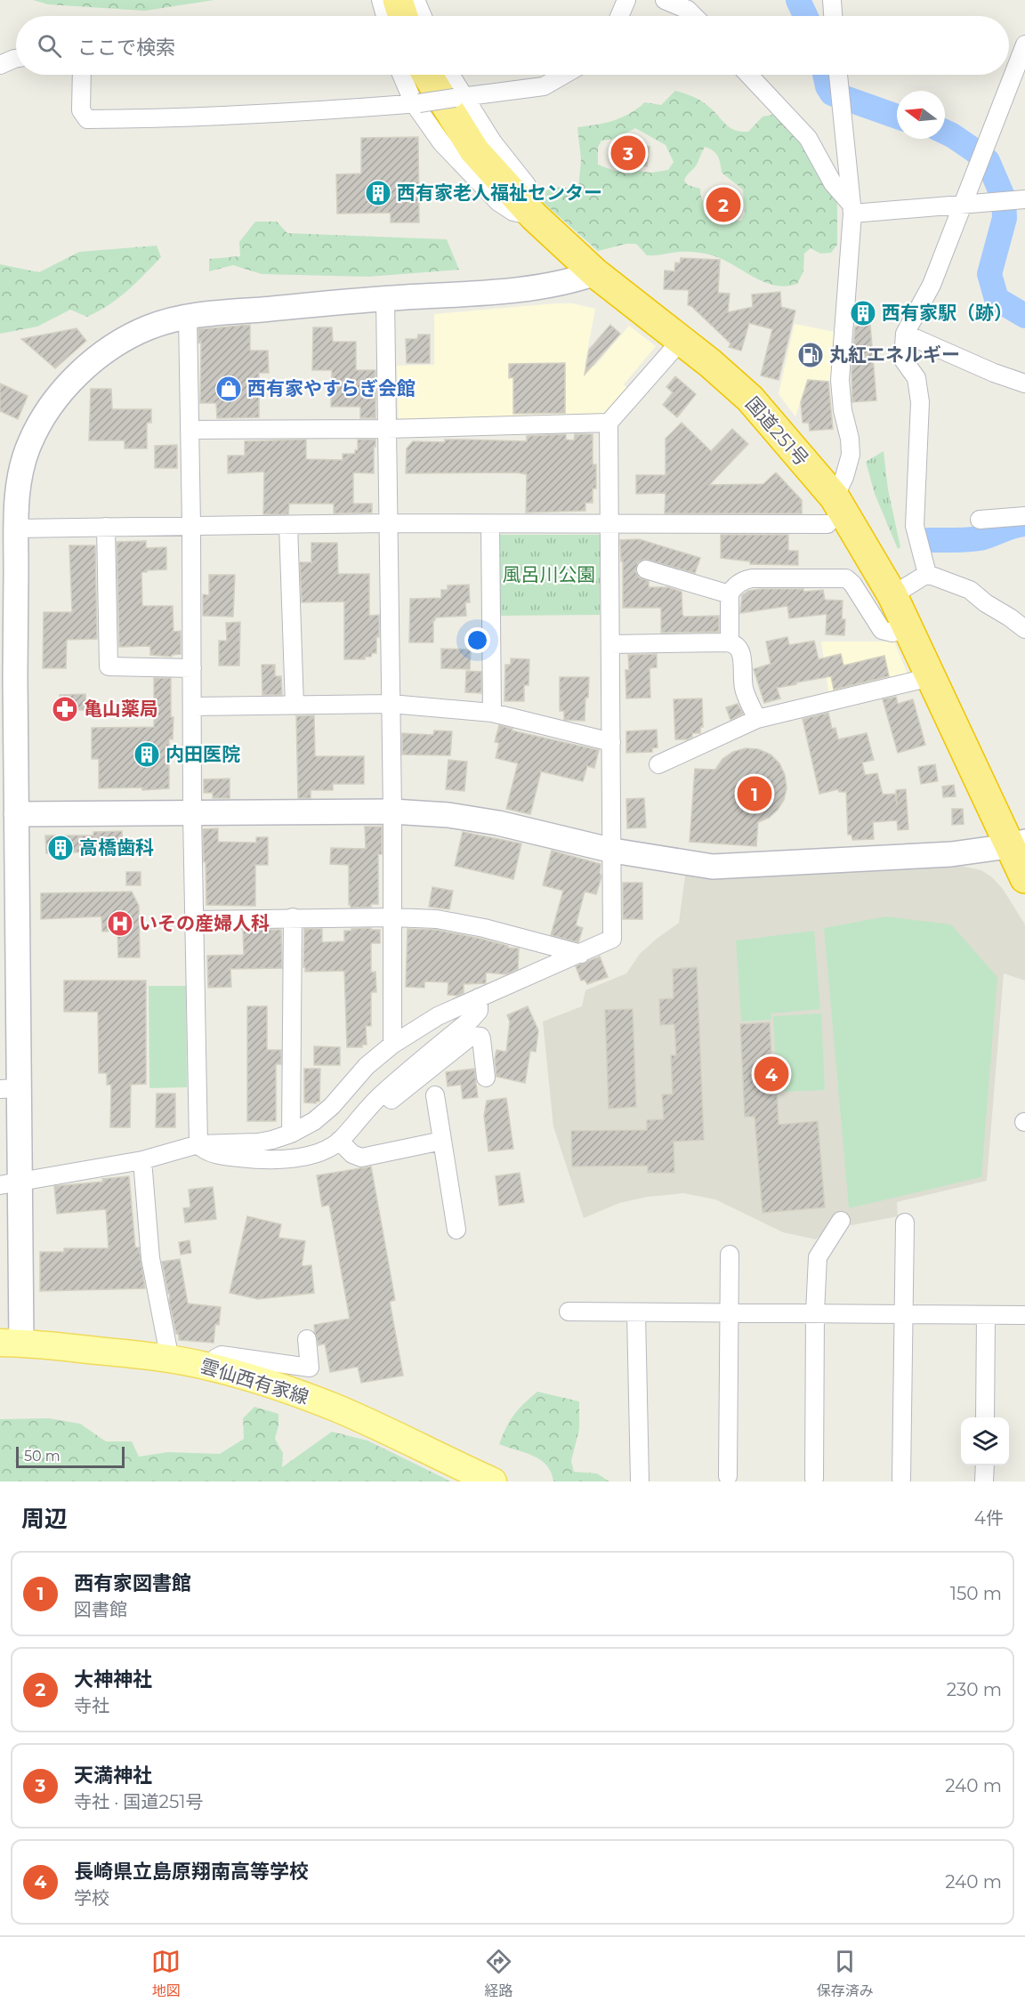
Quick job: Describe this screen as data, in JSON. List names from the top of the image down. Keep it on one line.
{"streets":{"highway":["国道251号"],"main road":["雲仙西有家線"]},"parks":["風呂川公園"],"places":{"building":["西有家老人福祉センター","西有家駅（跡）","内田医院","高橋歯科"],"fuel station":["丸紅エネルギー"],"shop":["西有家やすらぎ会館"],"pharmacy":["亀山薬局"],"hospital":["いその産婦人科"]},"scale_bar":"50 m","north":"left","page":{"search":"ここで検索","pins":["3","2","1","4"],"scale":"50 m","heading":["周辺","4件"],"list":[{"mark":"1","name":"西有家図書館","note":"図書館","value":"150 m"},{"mark":"2","name":"大神神社","note":"寺社","value":"230 m"},{"mark":"3","name":"天満神社","note":"寺社 · 国道251号","value":"240 m"},{"mark":"4","name":"長崎県立島原翔南高等学校","note":"学校","value":"240 m"}],"nav":["地図","経路","保存済み"]}}
